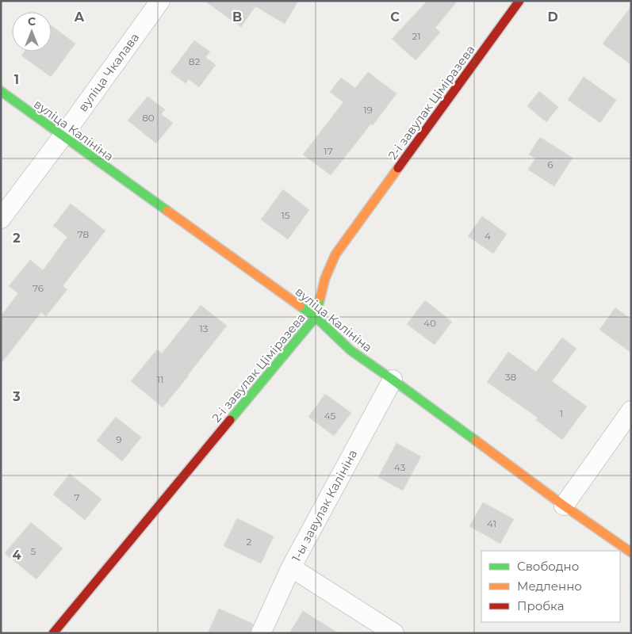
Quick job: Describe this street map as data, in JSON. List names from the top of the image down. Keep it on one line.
{"streets":{"street":["вуліца Чкалава","2-і завулак Ціміразева","вуліца Калініна","1-ы завулак Калініна"]},"crossings":[["вуліца Чкалава","вуліца Калініна"],["2-і завулак Ціміразева","вуліца Калініна"],["вуліца Калініна","1-ы завулак Калініна"]],"house_numbers":["21","82","19","80","17","6","15","78","4","76","40","13","38","11","1","45","9","43","7","41","2","5"],"legend":["Свободно","Медленно","Пробка"],"north":"top","grid":{"columns":["A","B","C","D"],"rows":["1","2","3","4"]}}
